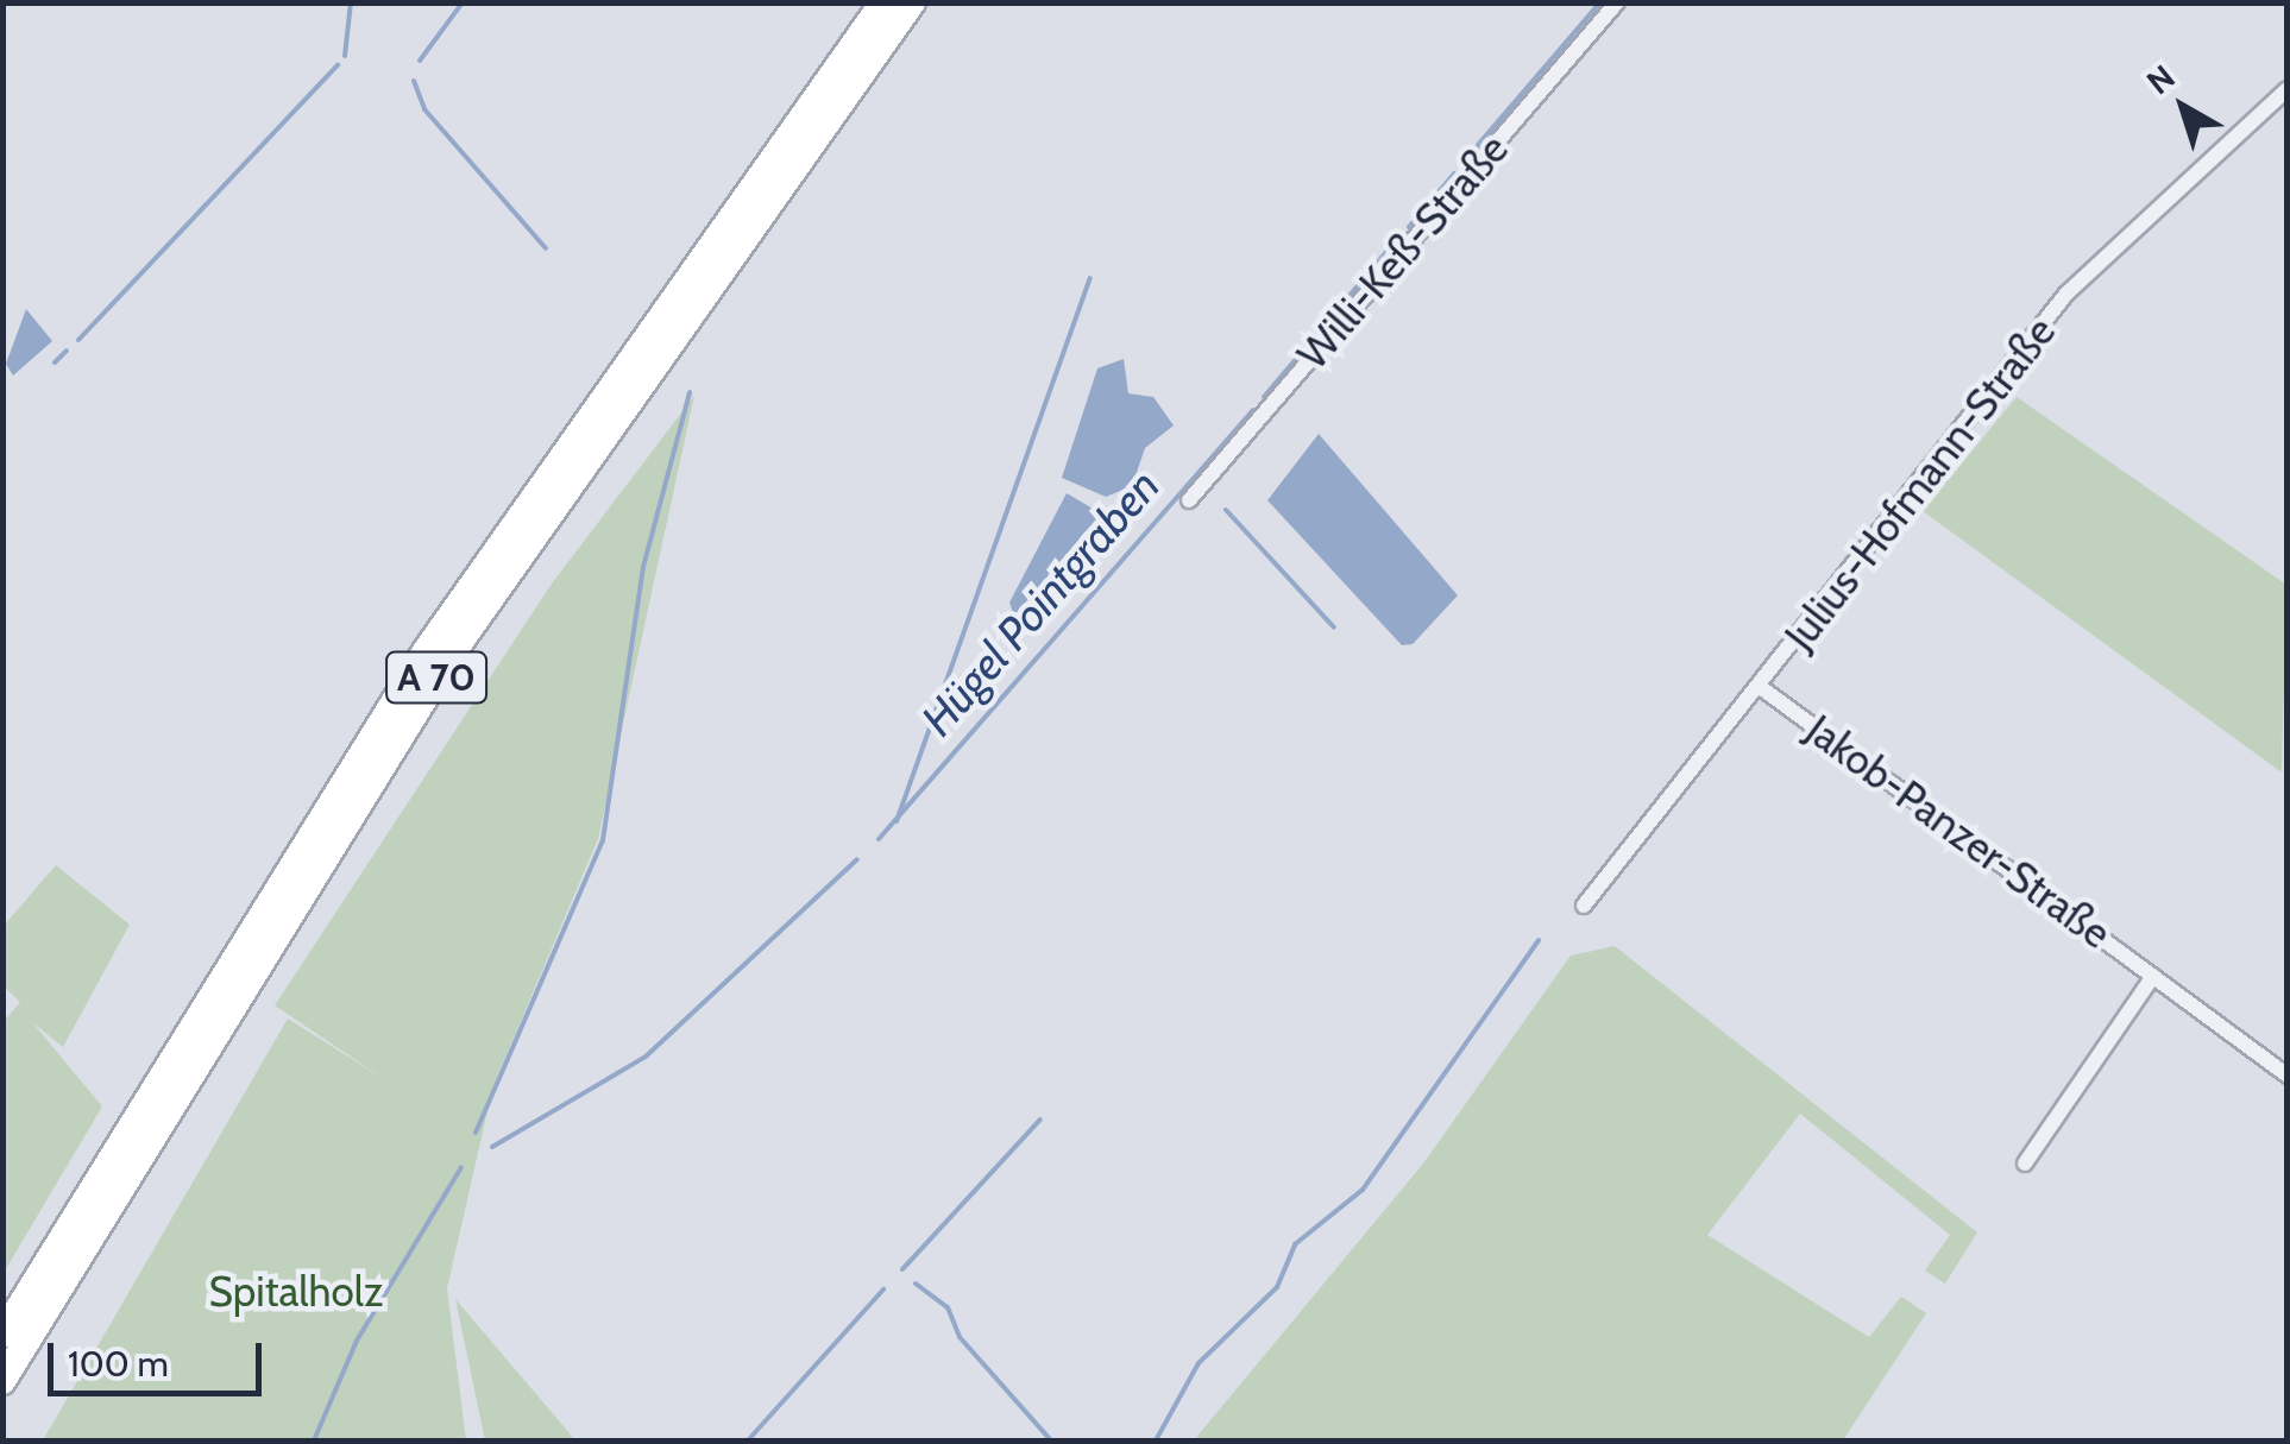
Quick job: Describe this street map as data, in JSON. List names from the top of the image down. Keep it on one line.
{"streets":{"highway":["A 70"],"street":["Willi-Keß-Straße","Julius-Hofmann-Straße","Jakob-Panzer-Straße"]},"crossings":[["Julius-Hofmann-Straße","Jakob-Panzer-Straße"]],"water":["Hügel Pointgraben"],"parks":["Spitalholz"],"scale_bar":"100 m","north":"top left"}
